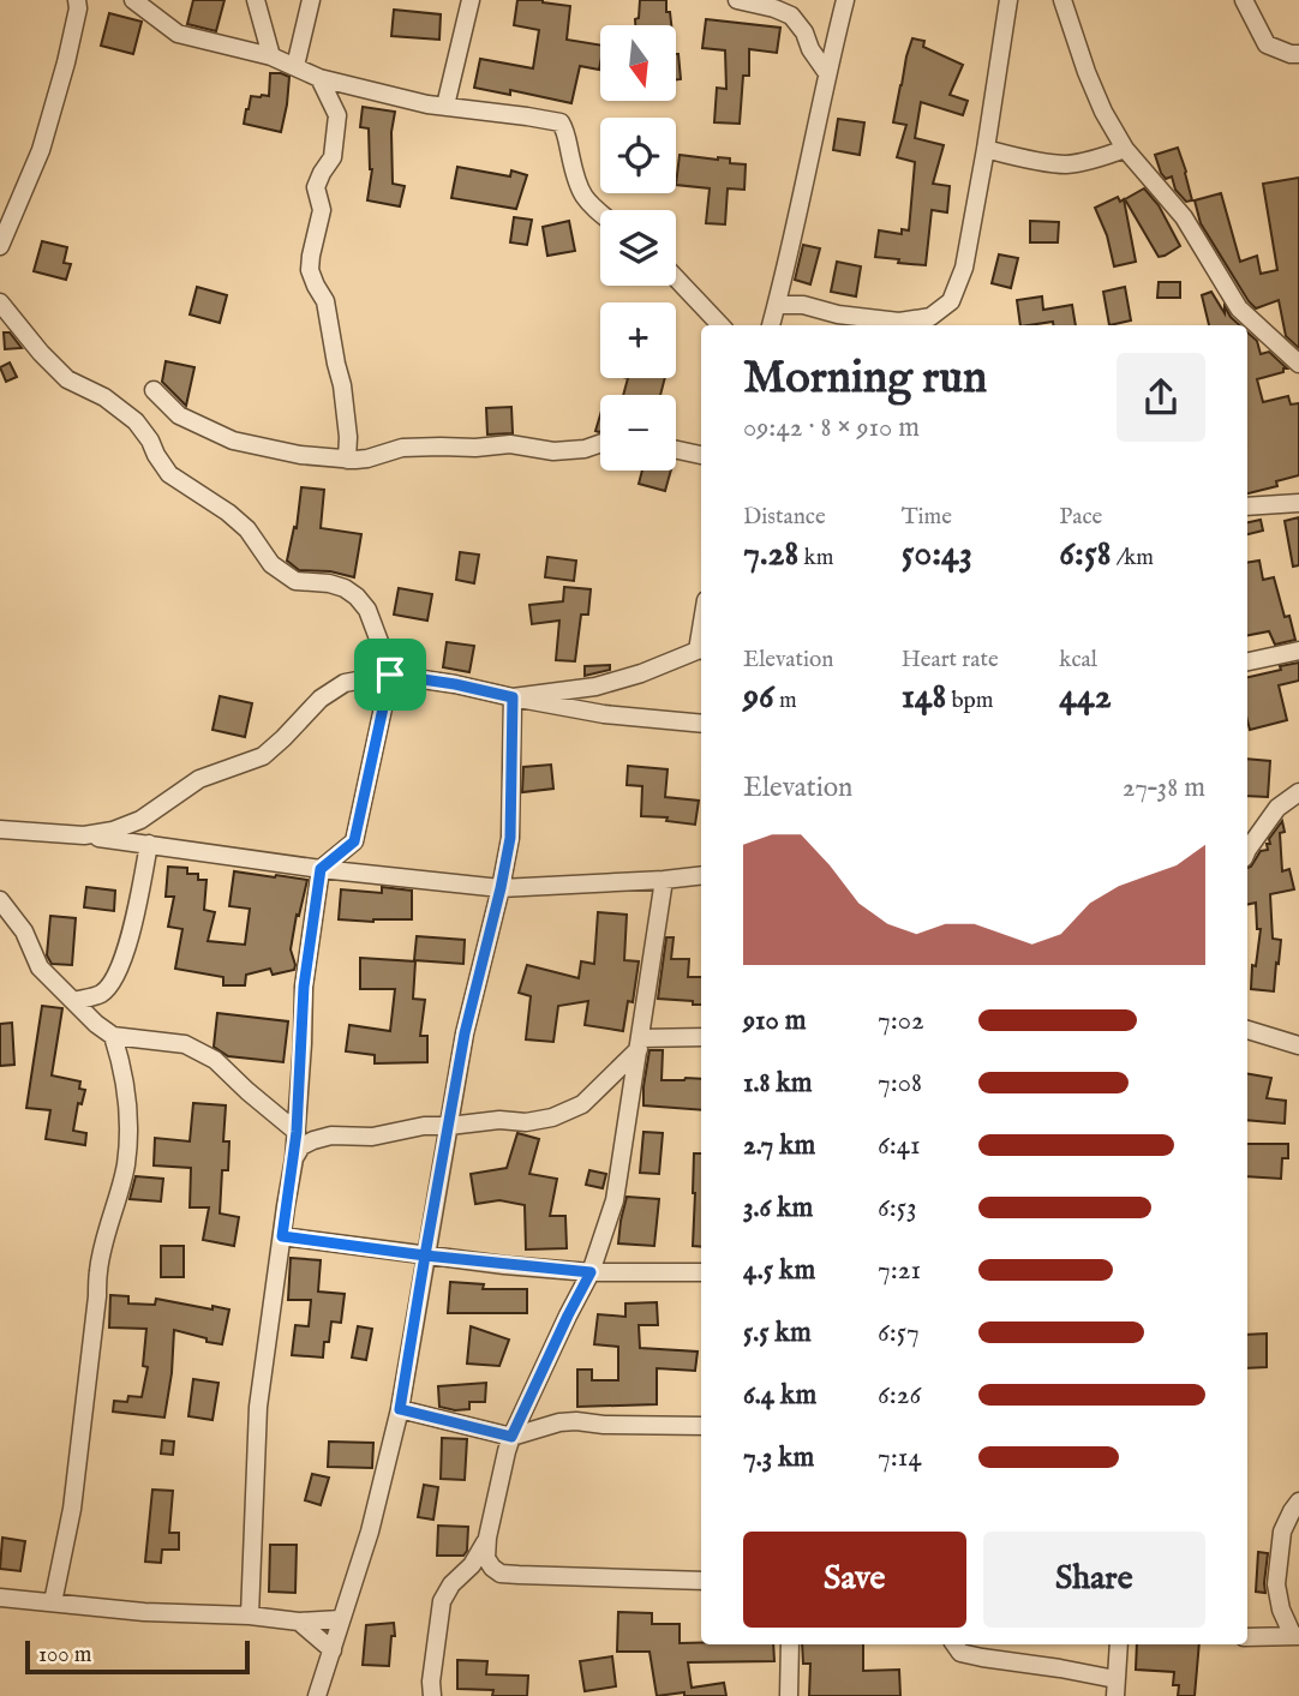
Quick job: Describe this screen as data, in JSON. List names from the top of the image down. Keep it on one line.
{"scale_bar":"100 m","north":"bottom","page":{"map_buttons":["+","−"],"heading":["Morning run","09:42 · 8 × 910 m"],"stats":[["Distance","7.28 km"],["Time","50:43"],["Pace","6:58 /km"],["Elevation","96 m"],["Heart rate","148 bpm"],["kcal","442"]],"chart":["Elevation","27–38 m"],"list":[{"name":"910 m","note":"7:02"},{"name":"1.8 km","note":"7:08"},{"name":"2.7 km","note":"6:41"},{"name":"3.6 km","note":"6:53"},{"name":"4.5 km","note":"7:21"},{"name":"5.5 km","note":"6:57"},{"name":"6.4 km","note":"6:26"},{"name":"7.3 km","note":"7:14"}],"buttons":["Save","Share"],"scale":"100 m"}}
